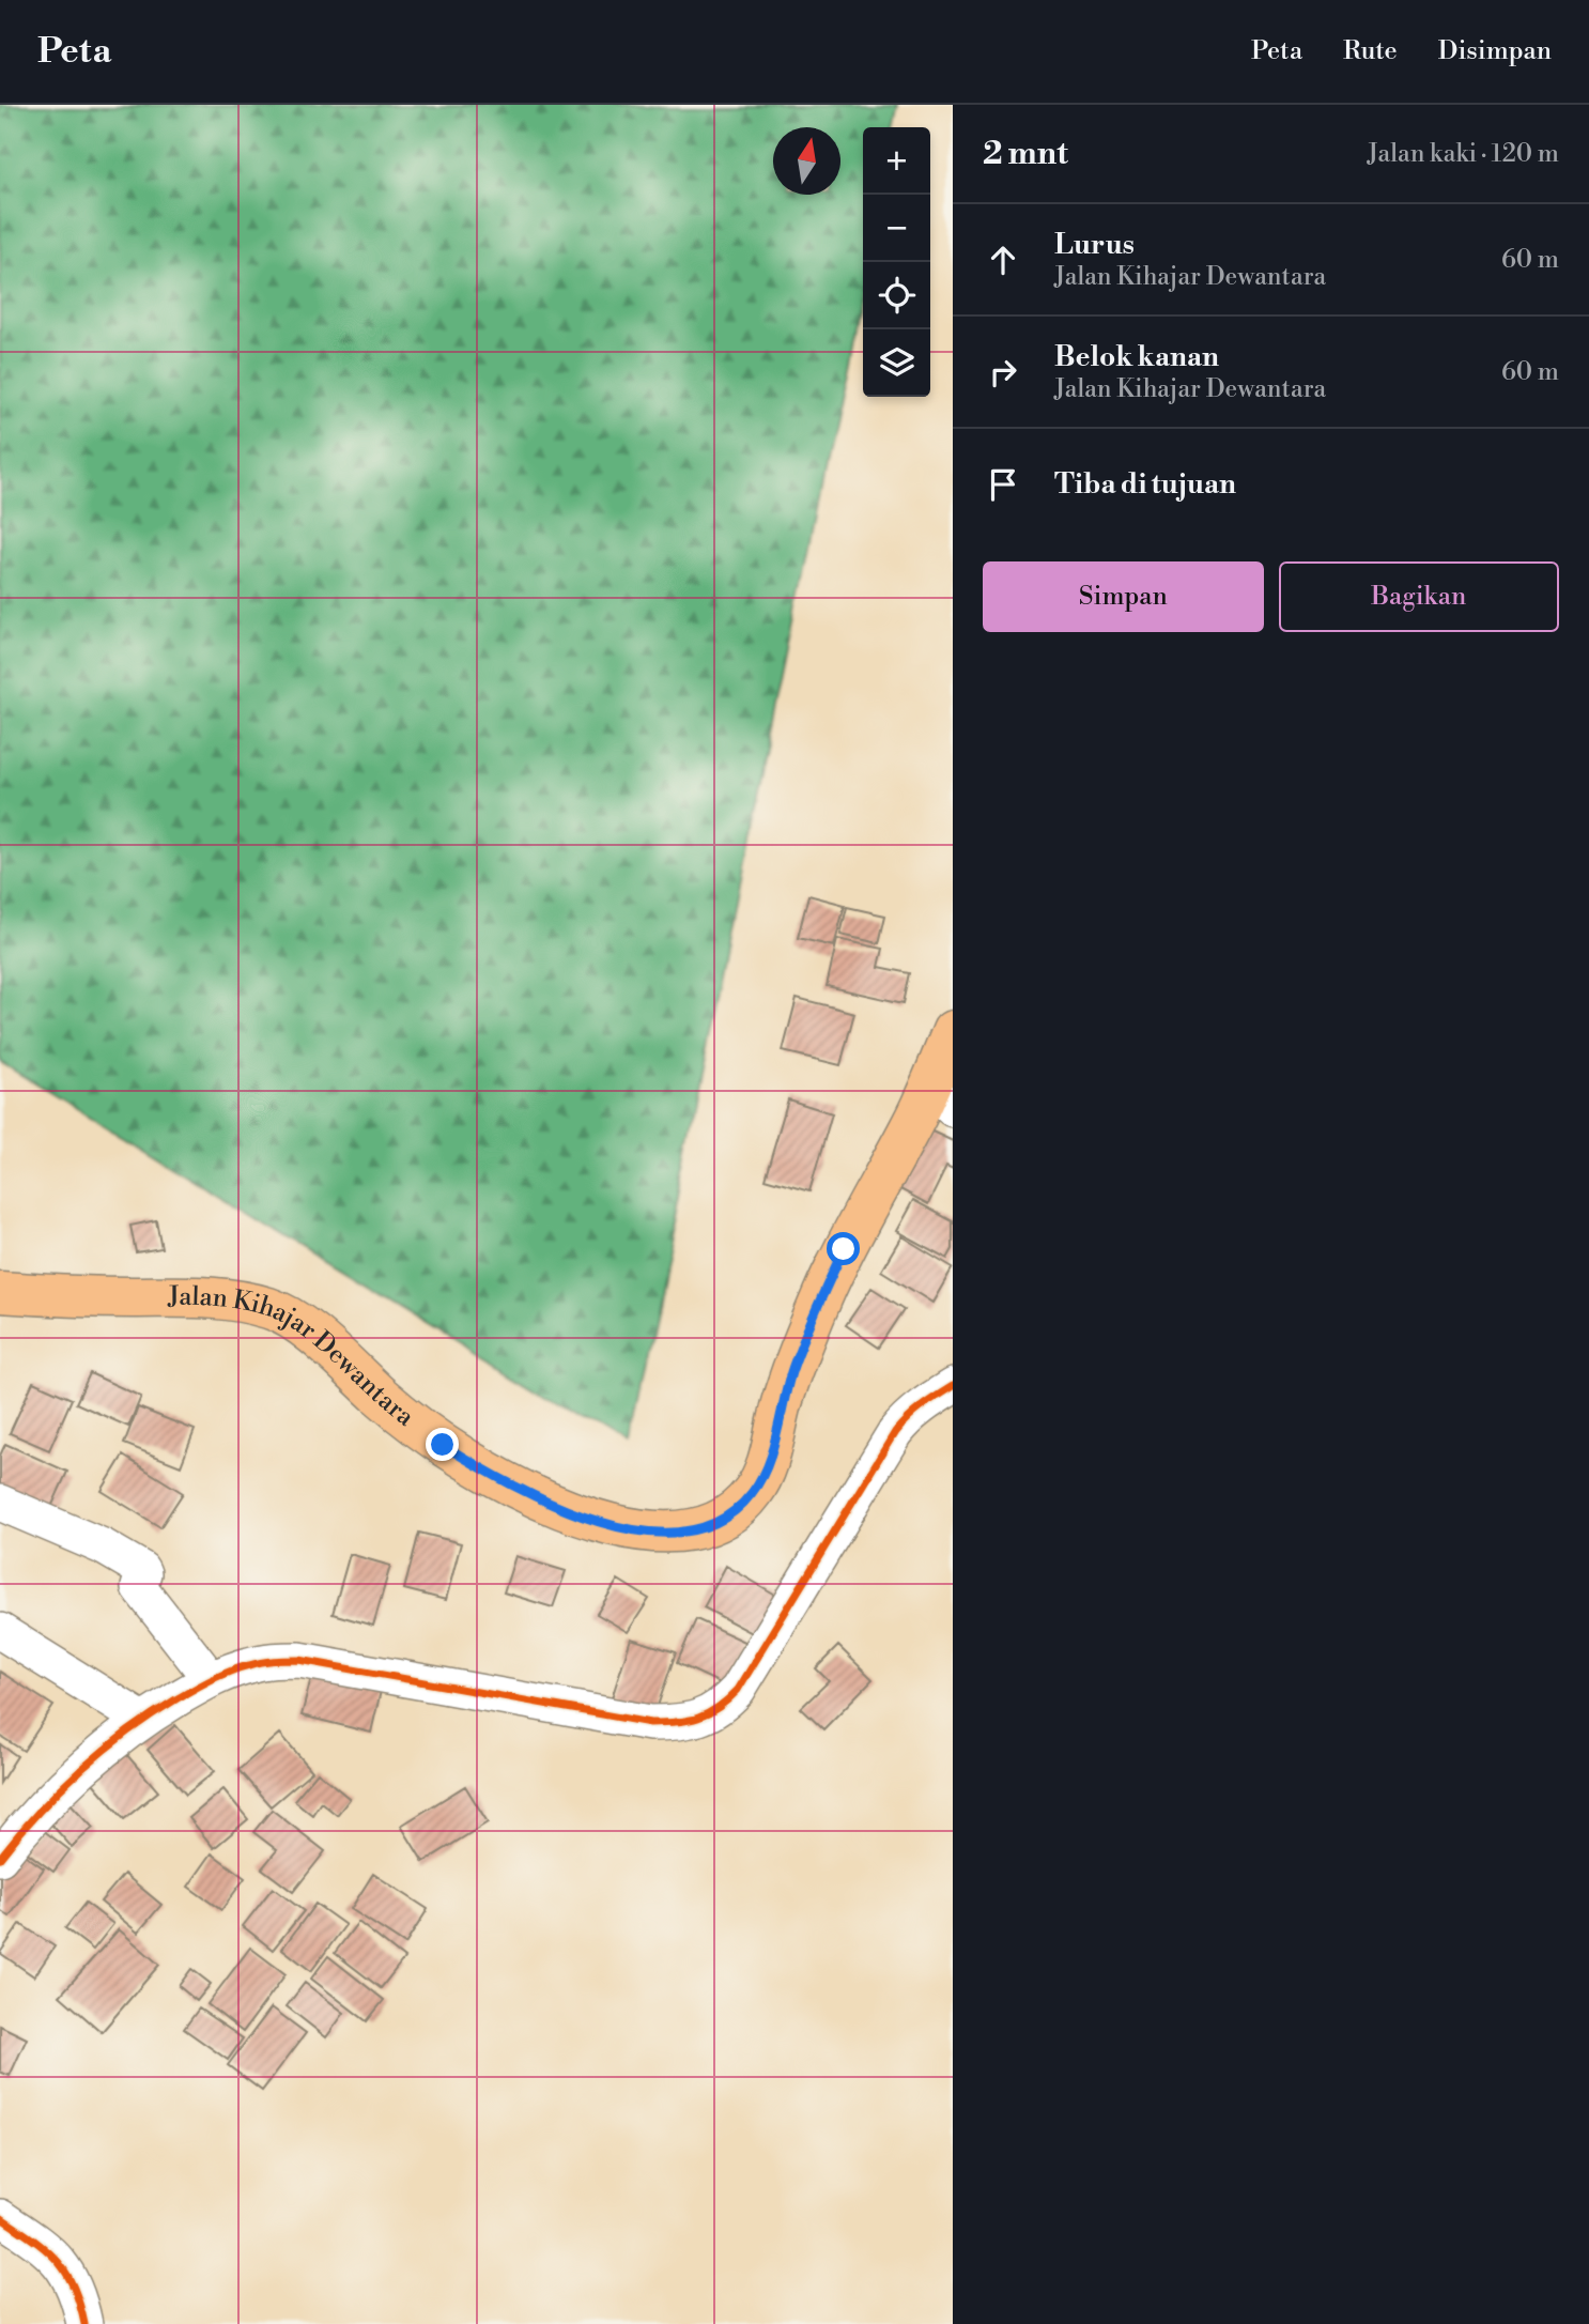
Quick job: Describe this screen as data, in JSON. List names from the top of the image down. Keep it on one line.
{"streets":{"main road":["Jalan Kihajar Dewantara"]},"north":"top","page":{"header":"Peta","nav":["Peta","Rute","Disimpan"],"heading":["2 mnt","Jalan kaki · 120 m"],"map_buttons":["+","−"],"list":[["Lurus","Jalan Kihajar Dewantara","60 m"],["Belok kanan","Jalan Kihajar Dewantara","60 m"],"Tiba di tujuan"],"buttons":["Simpan","Bagikan"]}}
